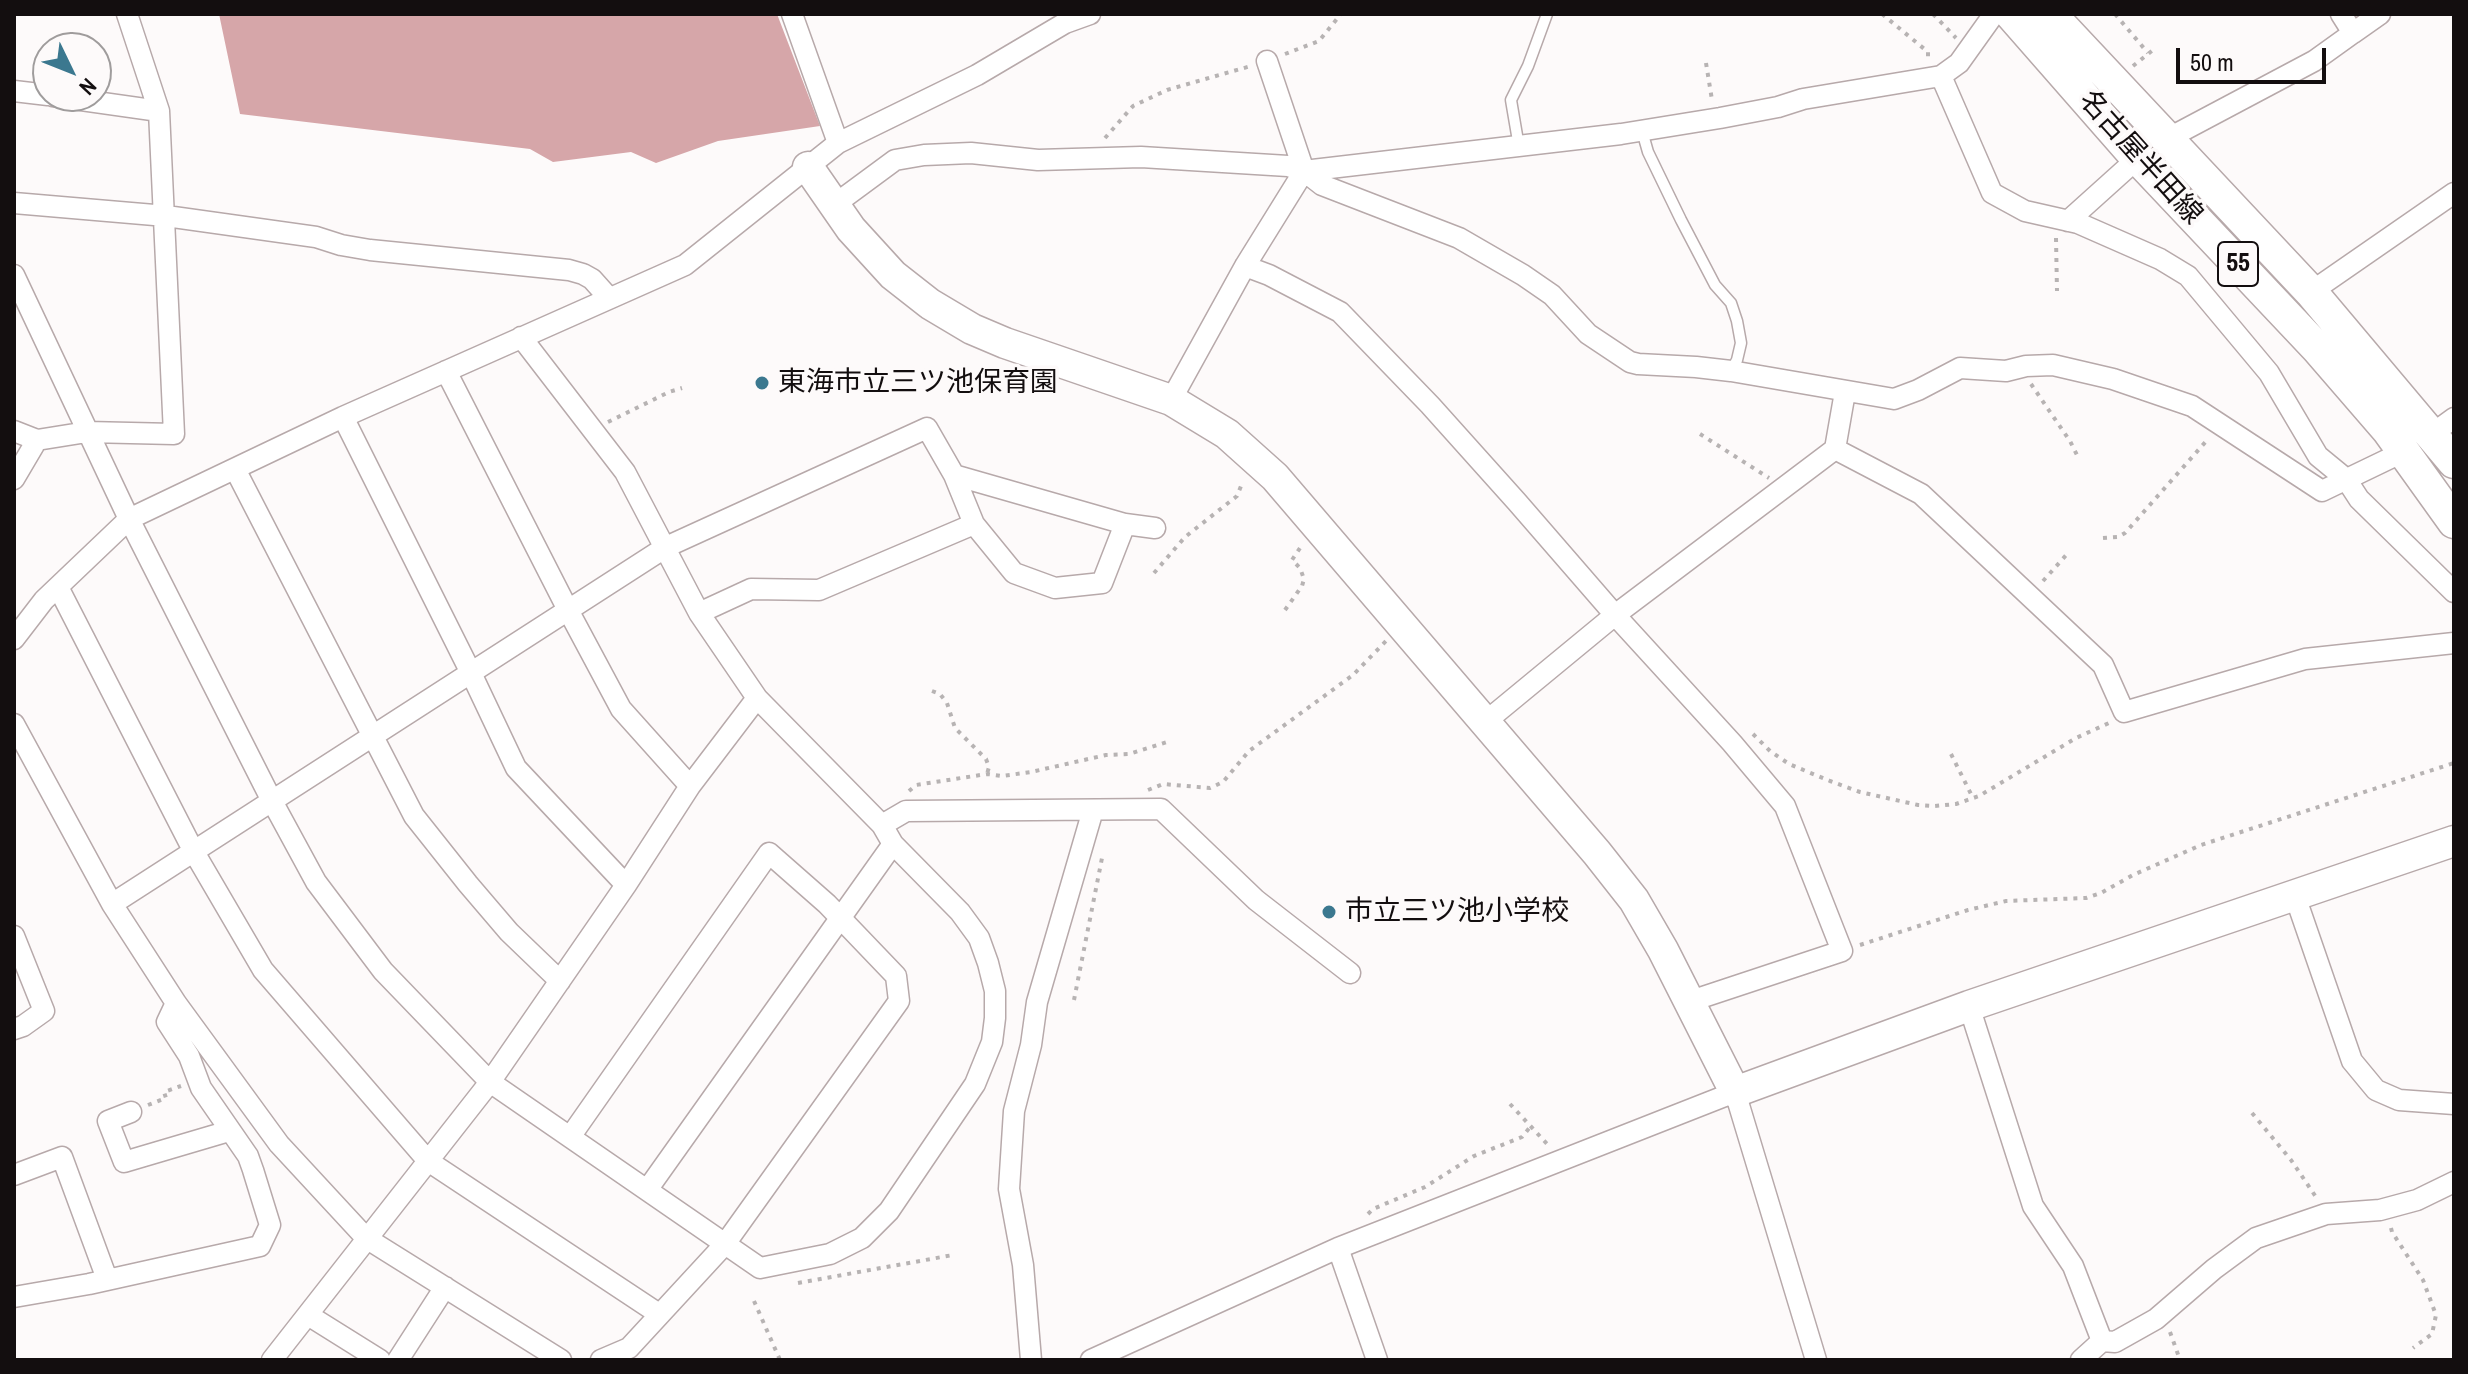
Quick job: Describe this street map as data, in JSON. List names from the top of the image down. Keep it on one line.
{"streets":{"main road":["名古屋半田線","55"]},"places":["東海市立三ツ池保育園","市立三ツ池小学校"],"scale_bar":"50 m","north":"bottom right"}
